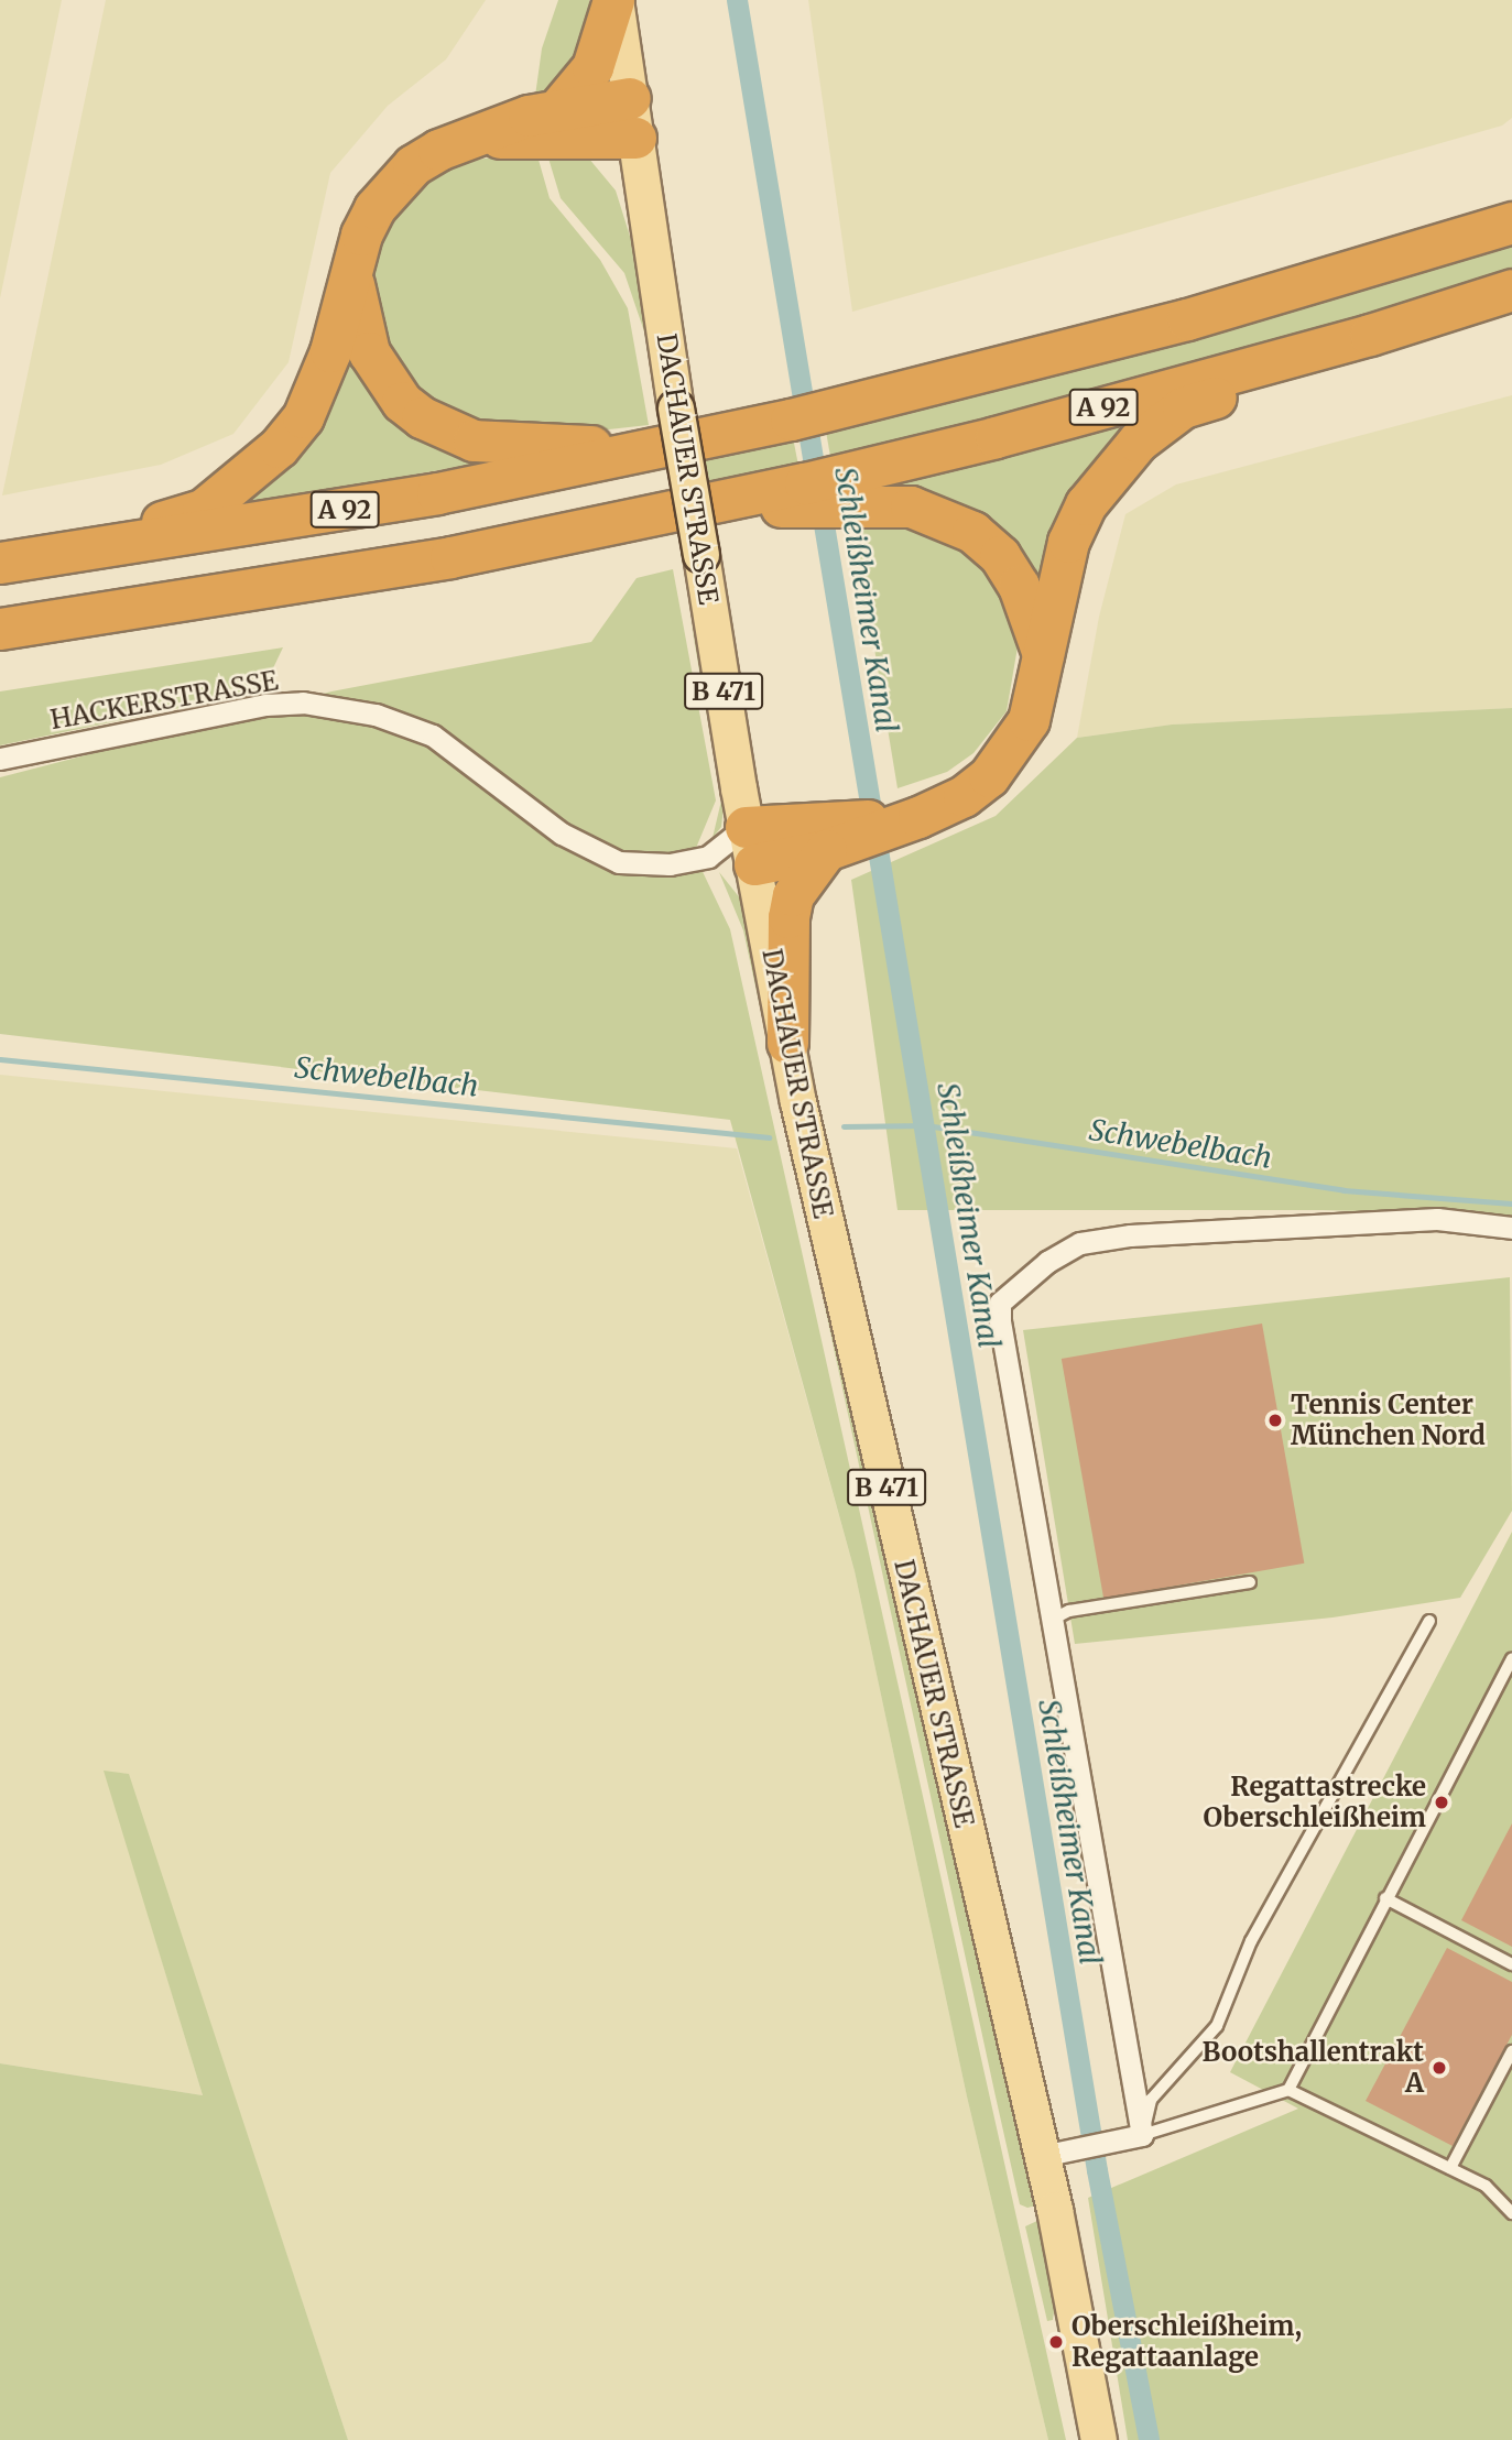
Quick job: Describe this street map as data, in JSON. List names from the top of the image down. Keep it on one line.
{"streets":{"highway":["A 92"],"main road":["DACHAUER STRASSE","B 471"],"street":["HACKERSTRASSE"]},"crossings":[["A 92","DACHAUER STRASSE"],["DACHAUER STRASSE","HACKERSTRASSE"]],"water":["Schleißheimer Kanal","Schwebelbach"],"places":["Tennis Center München Nord","Regattastrecke Oberschleißheim","Bootshallentrakt A","Oberschleißheim, Regattaanlage"]}
